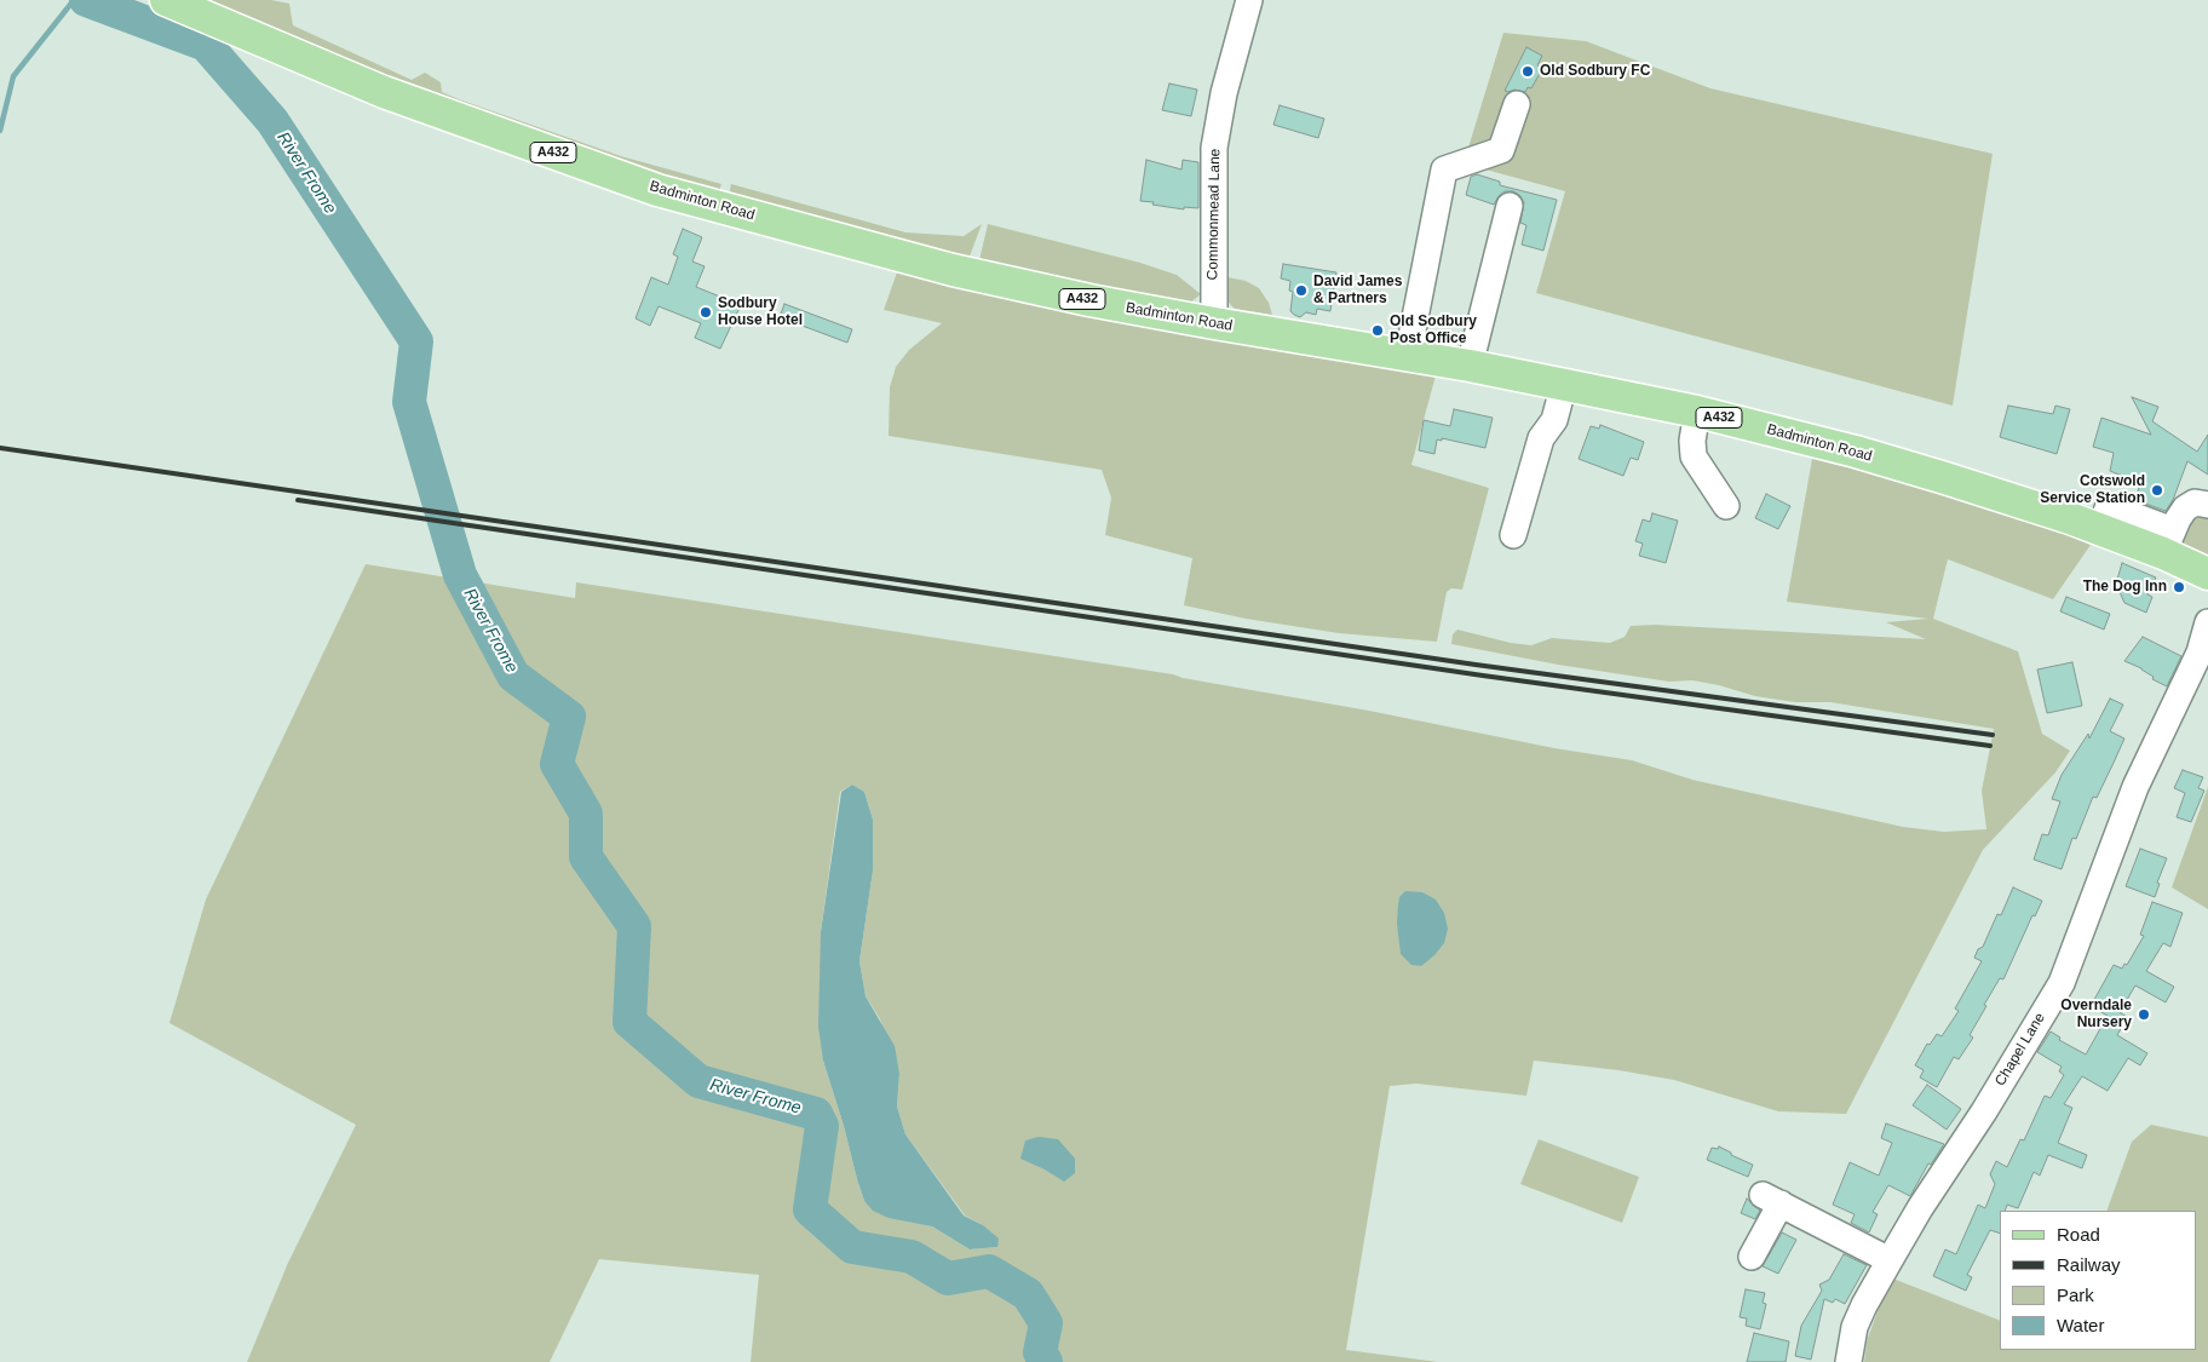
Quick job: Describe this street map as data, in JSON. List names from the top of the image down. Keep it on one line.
{"streets":{"main road":["A432","Badminton Road"],"street":["Commonmead Lane","Chapel Lane"]},"crossings":[["Badminton Road","Commonmead Lane"]],"water":["River Frome"],"places":["Old Sodbury FC","David James & Partners","Sodbury House Hotel","Old Sodbury Post Office","Cotswold Service Station","The Dog Inn","Overndale Nursery"],"legend":["Road","Railway","Park","Water"]}
